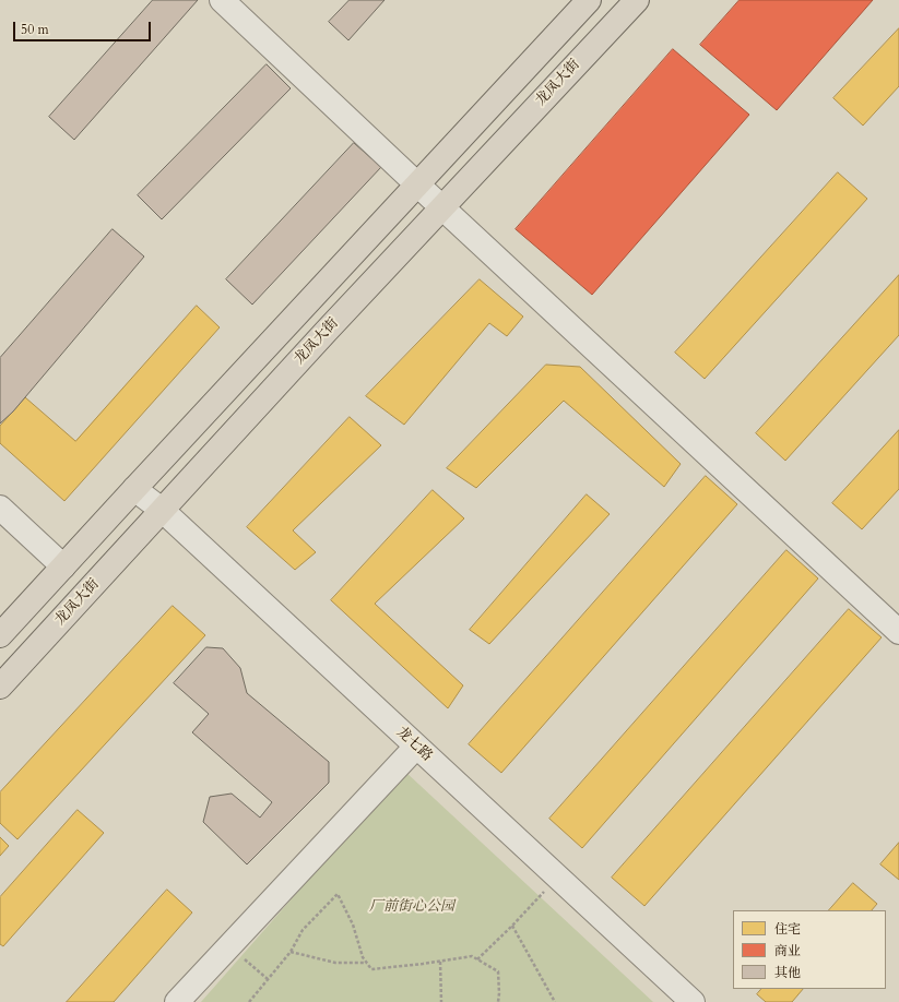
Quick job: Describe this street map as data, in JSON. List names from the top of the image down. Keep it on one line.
{"streets":{"main road":["龙凤大街"],"street":["龙七路"]},"crossings":[["龙凤大街","龙七路"]],"parks":["厂前街心公园"],"legend":["住宅","商业","其他"],"scale_bar":"50 m"}
